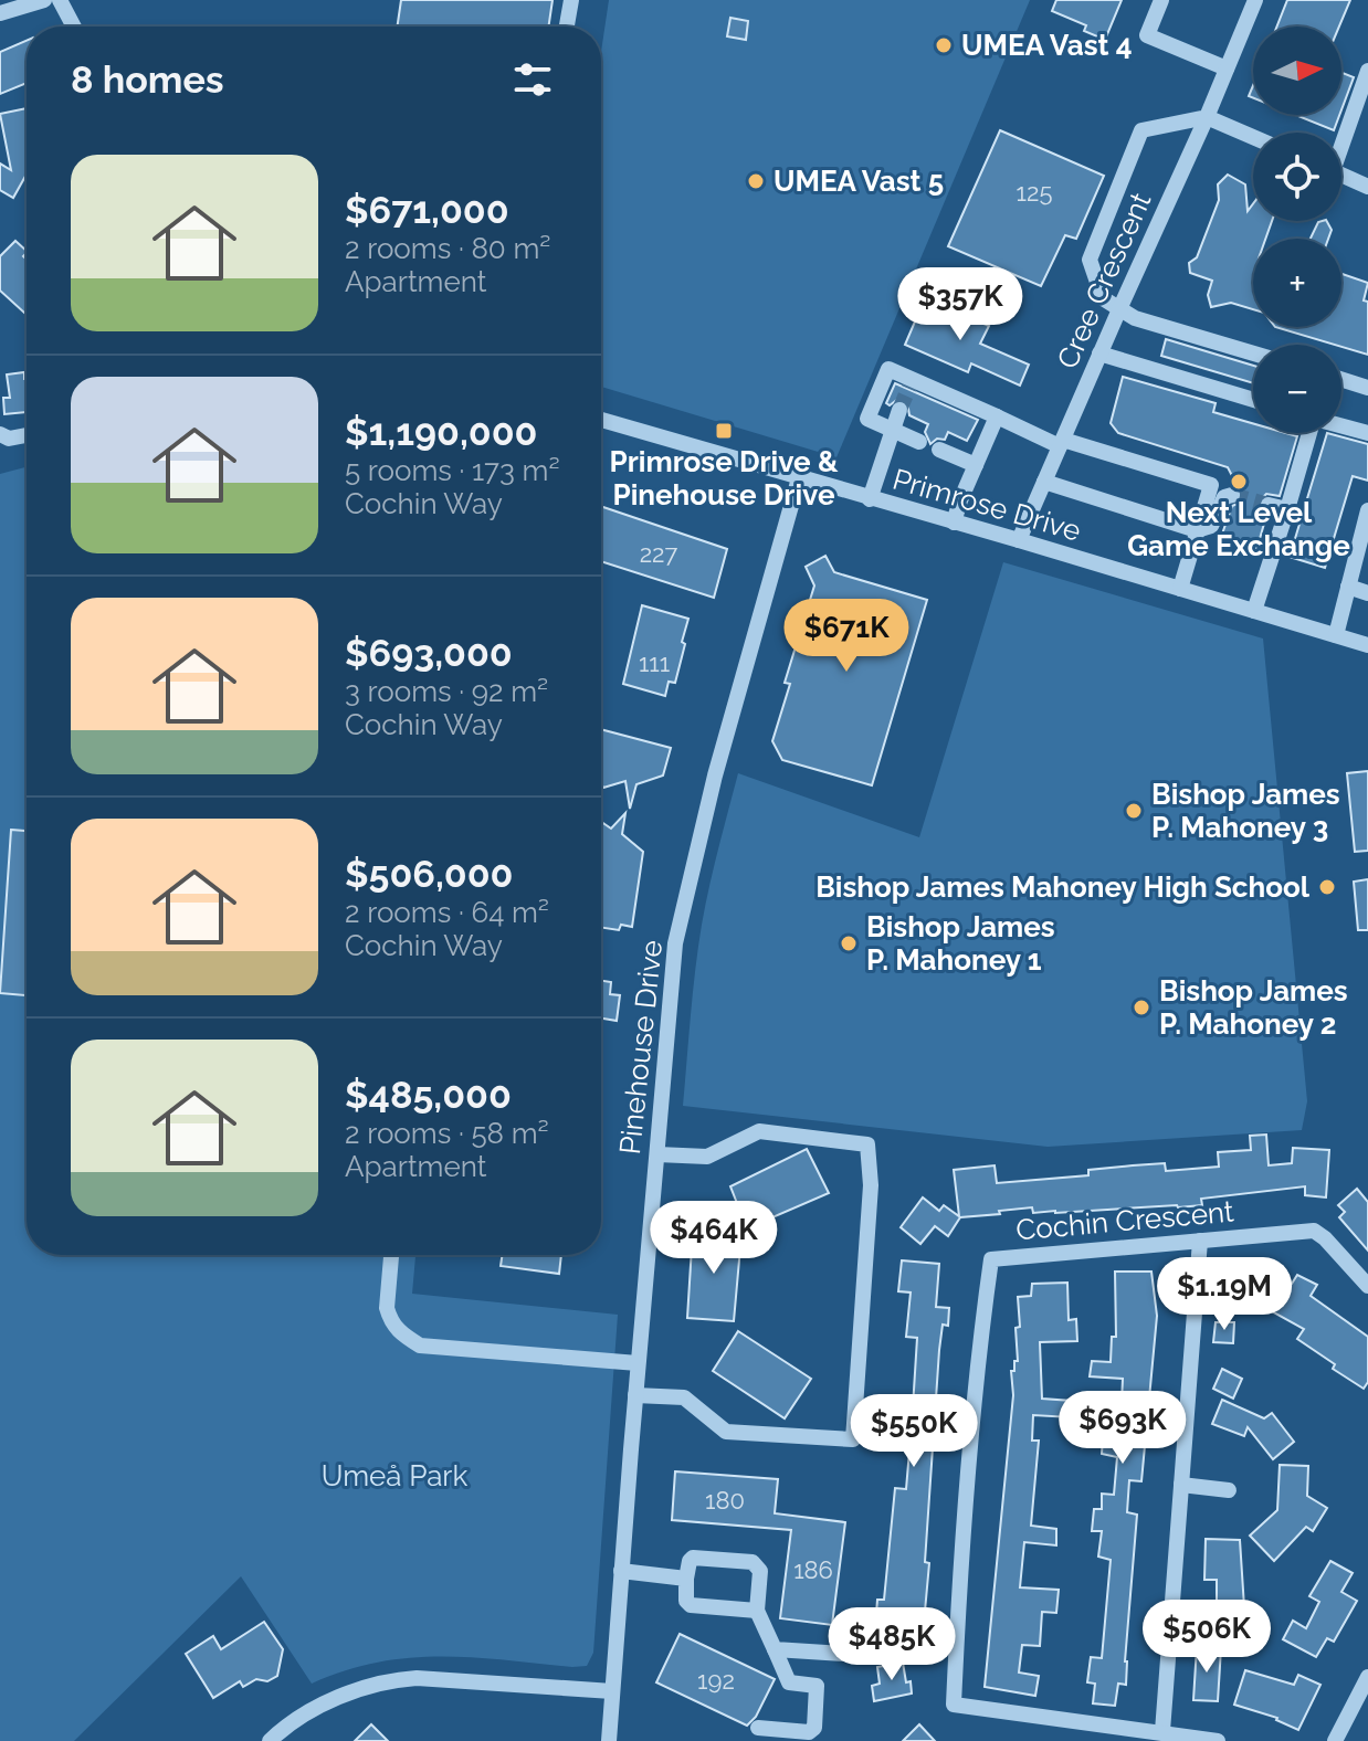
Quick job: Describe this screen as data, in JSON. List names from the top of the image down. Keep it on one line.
{"streets":{"street":["Cree Crescent","Primrose Drive","Pinehouse Drive","Cochin Crescent"]},"crossings":[["Cree Crescent","Primrose Drive"],["Primrose Drive","Pinehouse Drive"]],"parks":["Umeå Park"],"places":{"other":["UMEA Vast 4","UMEA Vast 5","Next Level Game Exchange","Bishop James P. Mahoney 3","Bishop James Mahoney High School","Bishop James P. Mahoney 1","Bishop James P. Mahoney 2"],"transit":["Primrose Drive & Pinehouse Drive"]},"house_numbers":["125","227","111","180","186","192"],"north":"right","page":{"map_buttons":["+","−"],"heading":"8 homes","list":[{"name":"$671,000","note":"2 rooms · 80 m² · Apartment"},{"name":"$1,190,000","note":"5 rooms · 173 m² · Cochin Way"},{"name":"$693,000","note":"3 rooms · 92 m² · Cochin Way"},{"name":"$506,000","note":"2 rooms · 64 m² · Cochin Way"},{"name":"$485,000","note":"2 rooms · 58 m² · Apartment"}],"price":["$357K","$671K","$464K","$1.19M","$693K","$550K","$506K","$485K"]}}
